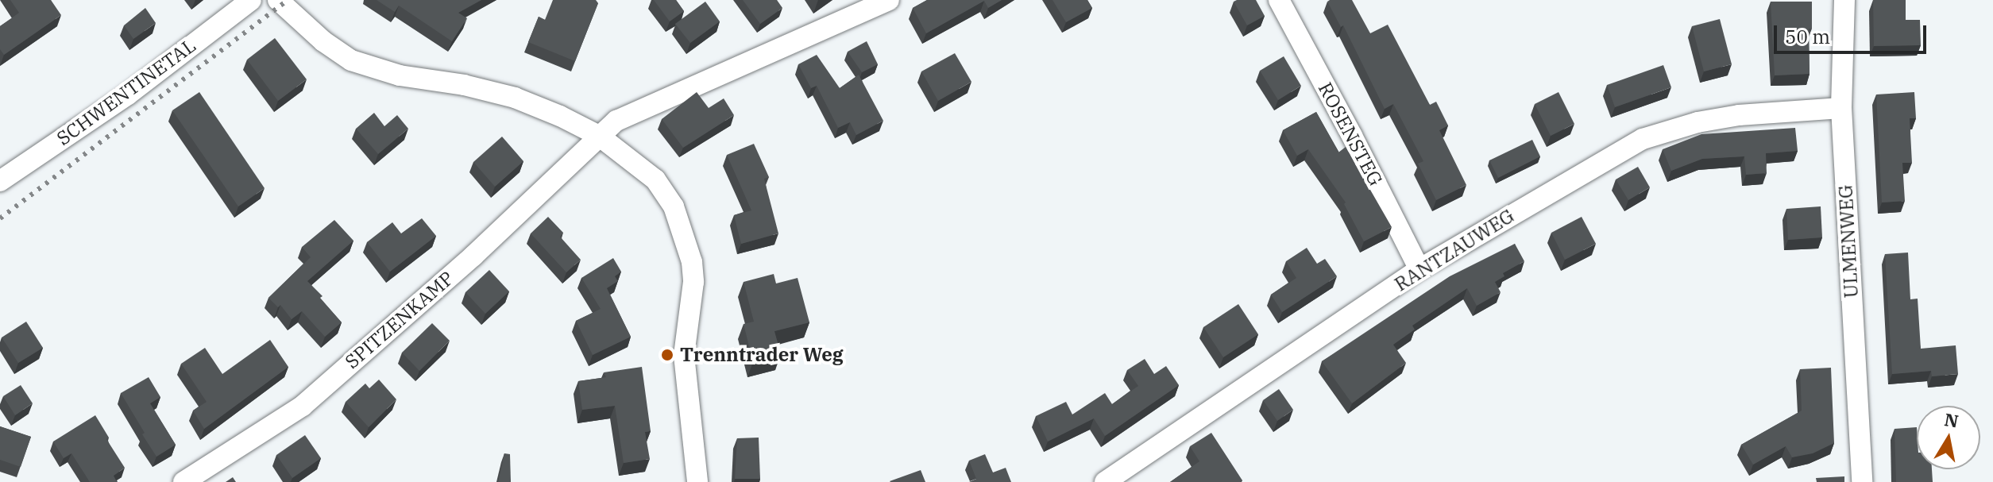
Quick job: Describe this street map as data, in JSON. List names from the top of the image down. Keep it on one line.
{"streets":{"street":["SCHWENTINETAL","ROSENSTEG","ULMENWEG","RANTZAUWEG","SPITZENKAMP"]},"crossings":[["ROSENSTEG","RANTZAUWEG"],["ULMENWEG","RANTZAUWEG"]],"places":["Trenntrader Weg"],"scale_bar":"50 m","north":"top"}
